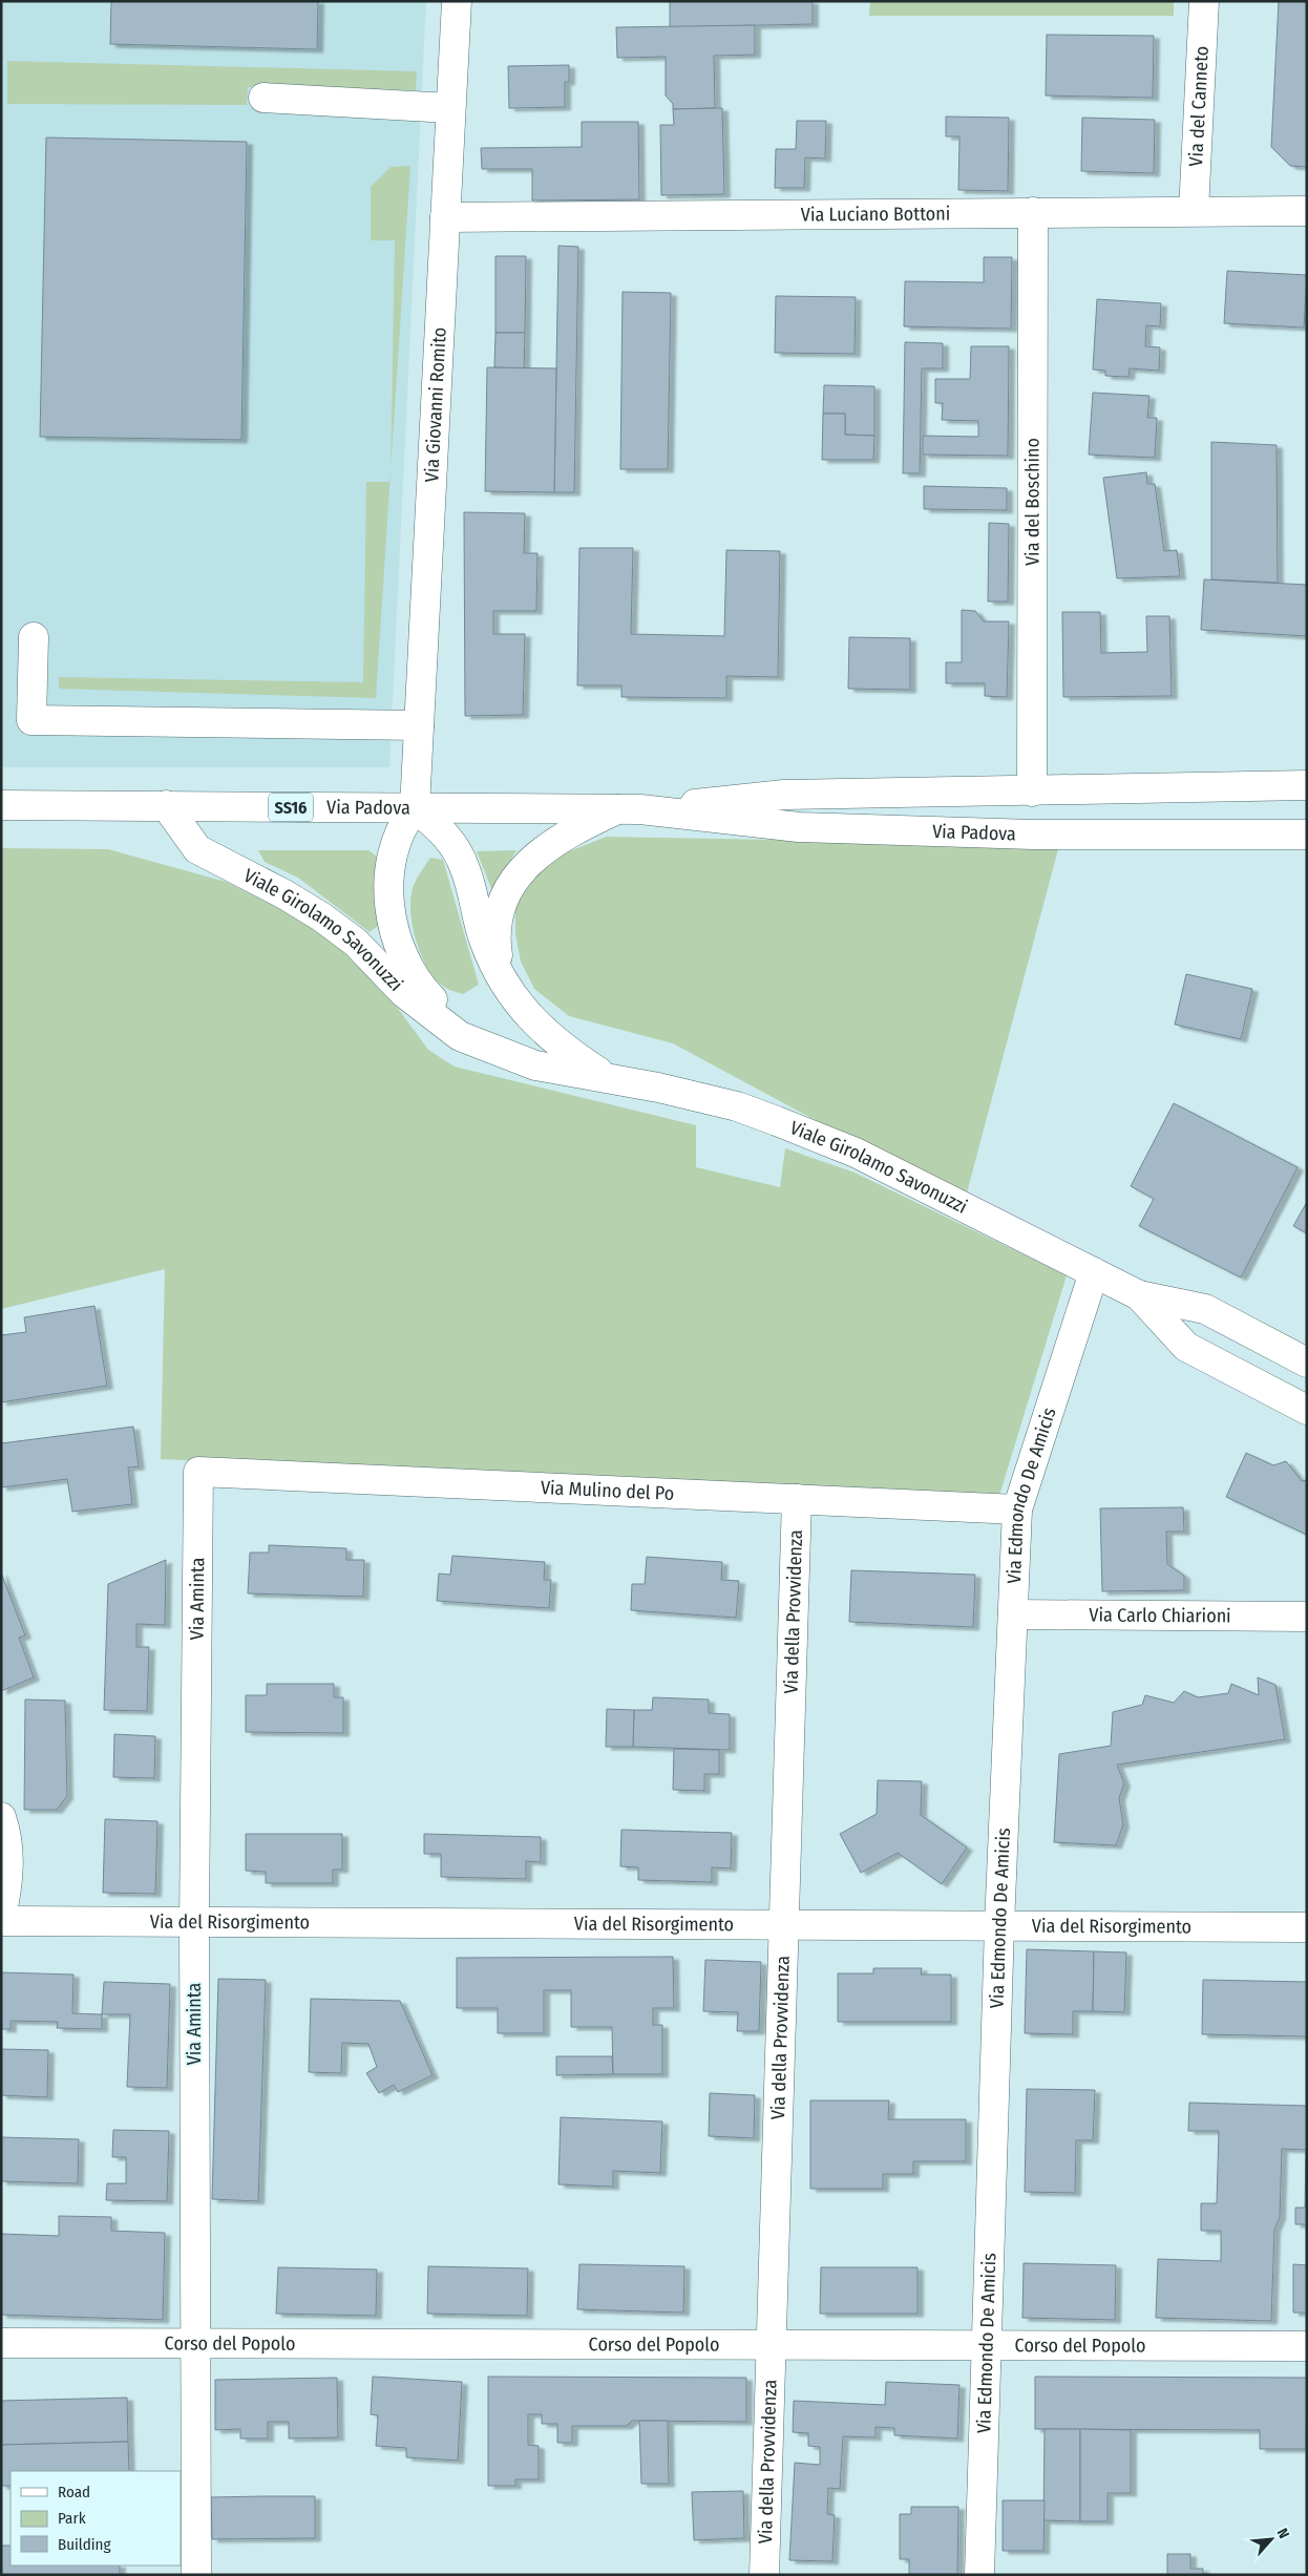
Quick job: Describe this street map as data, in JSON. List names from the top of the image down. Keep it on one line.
{"streets":{"street":["Via del Canneto","Via Luciano Bottoni","Via Giovanni Romito","Via del Boschino","SS16","Via Padova","Viale Girolamo Savonuzzi","Via Mulino del Po","Via Edmondo De Amicis","Via Aminta","Via della Provvidenza","Via Carlo Chiarioni","Via del Risorgimento","Corso del Popolo"]},"crossings":[["Via del Canneto","Via Luciano Bottoni"],["Via Luciano Bottoni","Via Giovanni Romito"],["Via Luciano Bottoni","Via del Boschino"],["Via Giovanni Romito","Via Padova"],["Via Giovanni Romito","Viale Girolamo Savonuzzi"],["Via del Boschino","Via Padova"],["Via Padova","Viale Girolamo Savonuzzi"],["Viale Girolamo Savonuzzi","Via Edmondo De Amicis"],["Via Mulino del Po","Via Edmondo De Amicis"],["Via Mulino del Po","Via Aminta"],["Via Mulino del Po","Via della Provvidenza"],["Via Edmondo De Amicis","Via Carlo Chiarioni"],["Via Edmondo De Amicis","Via del Risorgimento"],["Via Edmondo De Amicis","Corso del Popolo"],["Via Aminta","Via del Risorgimento"],["Via Aminta","Corso del Popolo"],["Via della Provvidenza","Via del Risorgimento"],["Via della Provvidenza","Corso del Popolo"]],"legend":["Road","Park","Building"],"north":"top right"}
